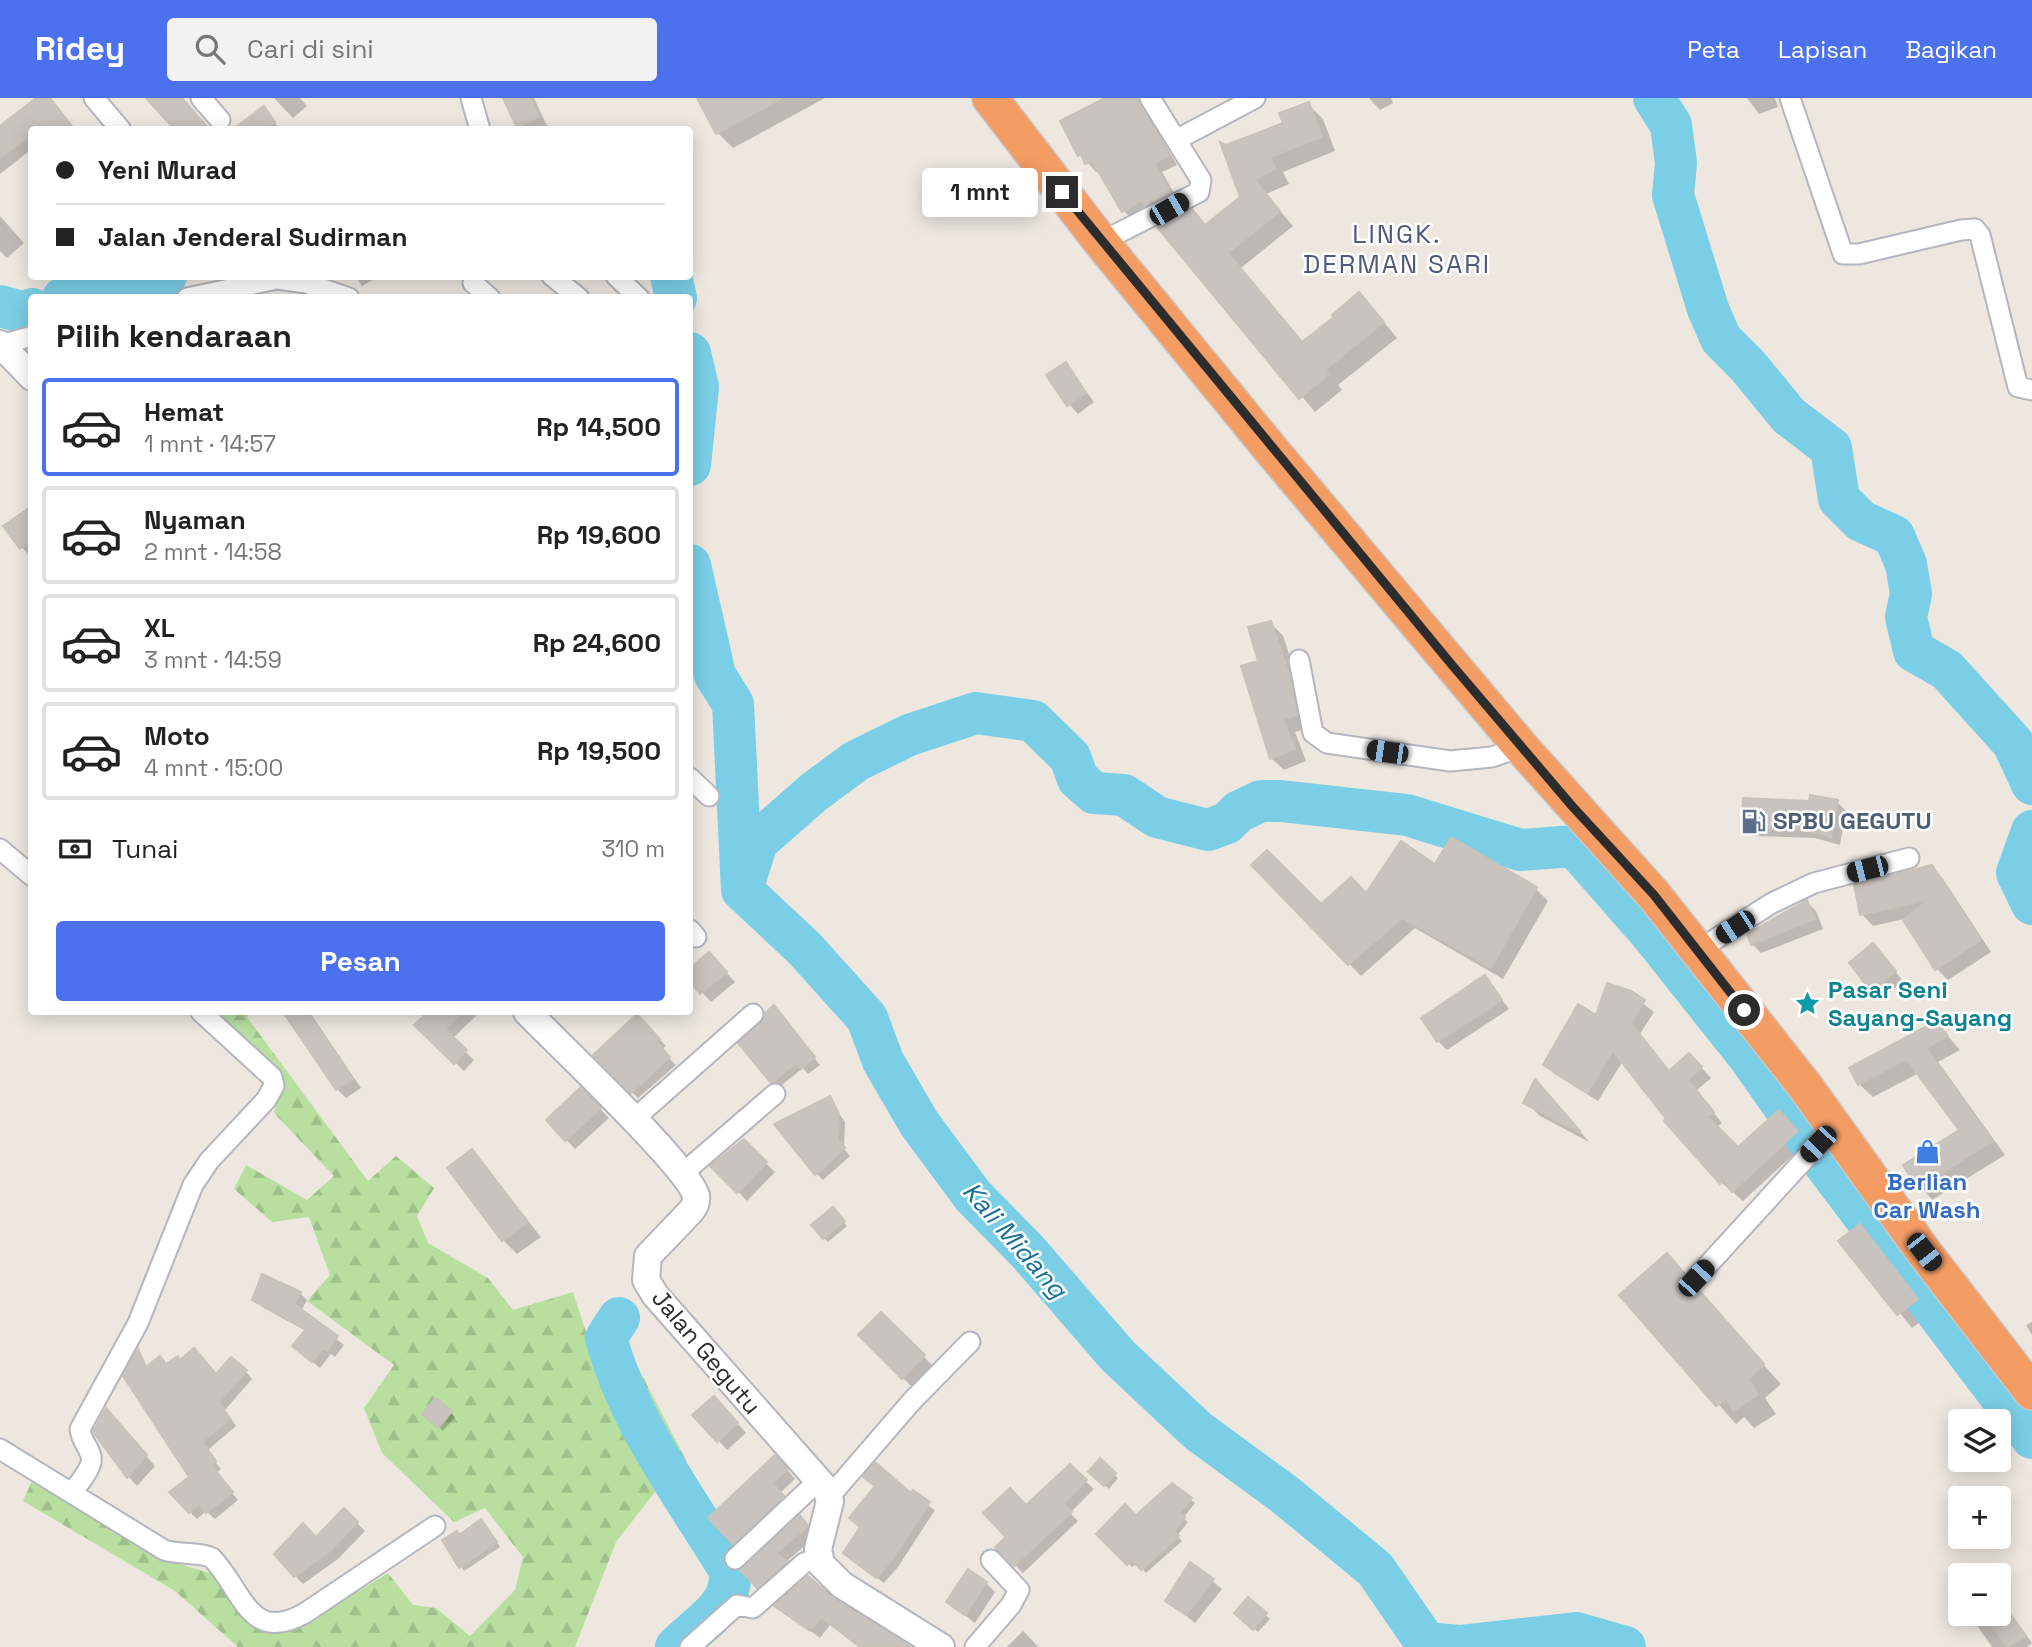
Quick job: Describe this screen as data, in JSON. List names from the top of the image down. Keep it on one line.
{"streets":{"street":["Jalan Gegutu"]},"districts":["LINGK. DERMAN SARI"],"water":["Kali Midang"],"places":{"fuel station":["SPBU GEGUTU"],"place":["Pasar Seni Sayang-Sayang"],"shop":["Berlian Car Wash"]},"page":{"header":"Ridey","search":"Cari di sini","nav":["Peta","Lapisan","Bagikan"],"banner":["Yeni Murad","Jalan Jenderal Sudirman"],"bubble":"1 mnt","heading":"Pilih kendaraan","list":[{"name":"Hemat","note":"1 mnt · 14:57","value":"Rp 14,500"},{"name":"Nyaman","note":"2 mnt · 14:58","value":"Rp 19,600"},{"name":"XL","note":"3 mnt · 14:59","value":"Rp 24,600"},{"name":"Moto","note":"4 mnt · 15:00","value":"Rp 19,500"}],"pay":["Tunai","310 m"],"buttons":"Pesan","map_buttons":["+","−"]}}
